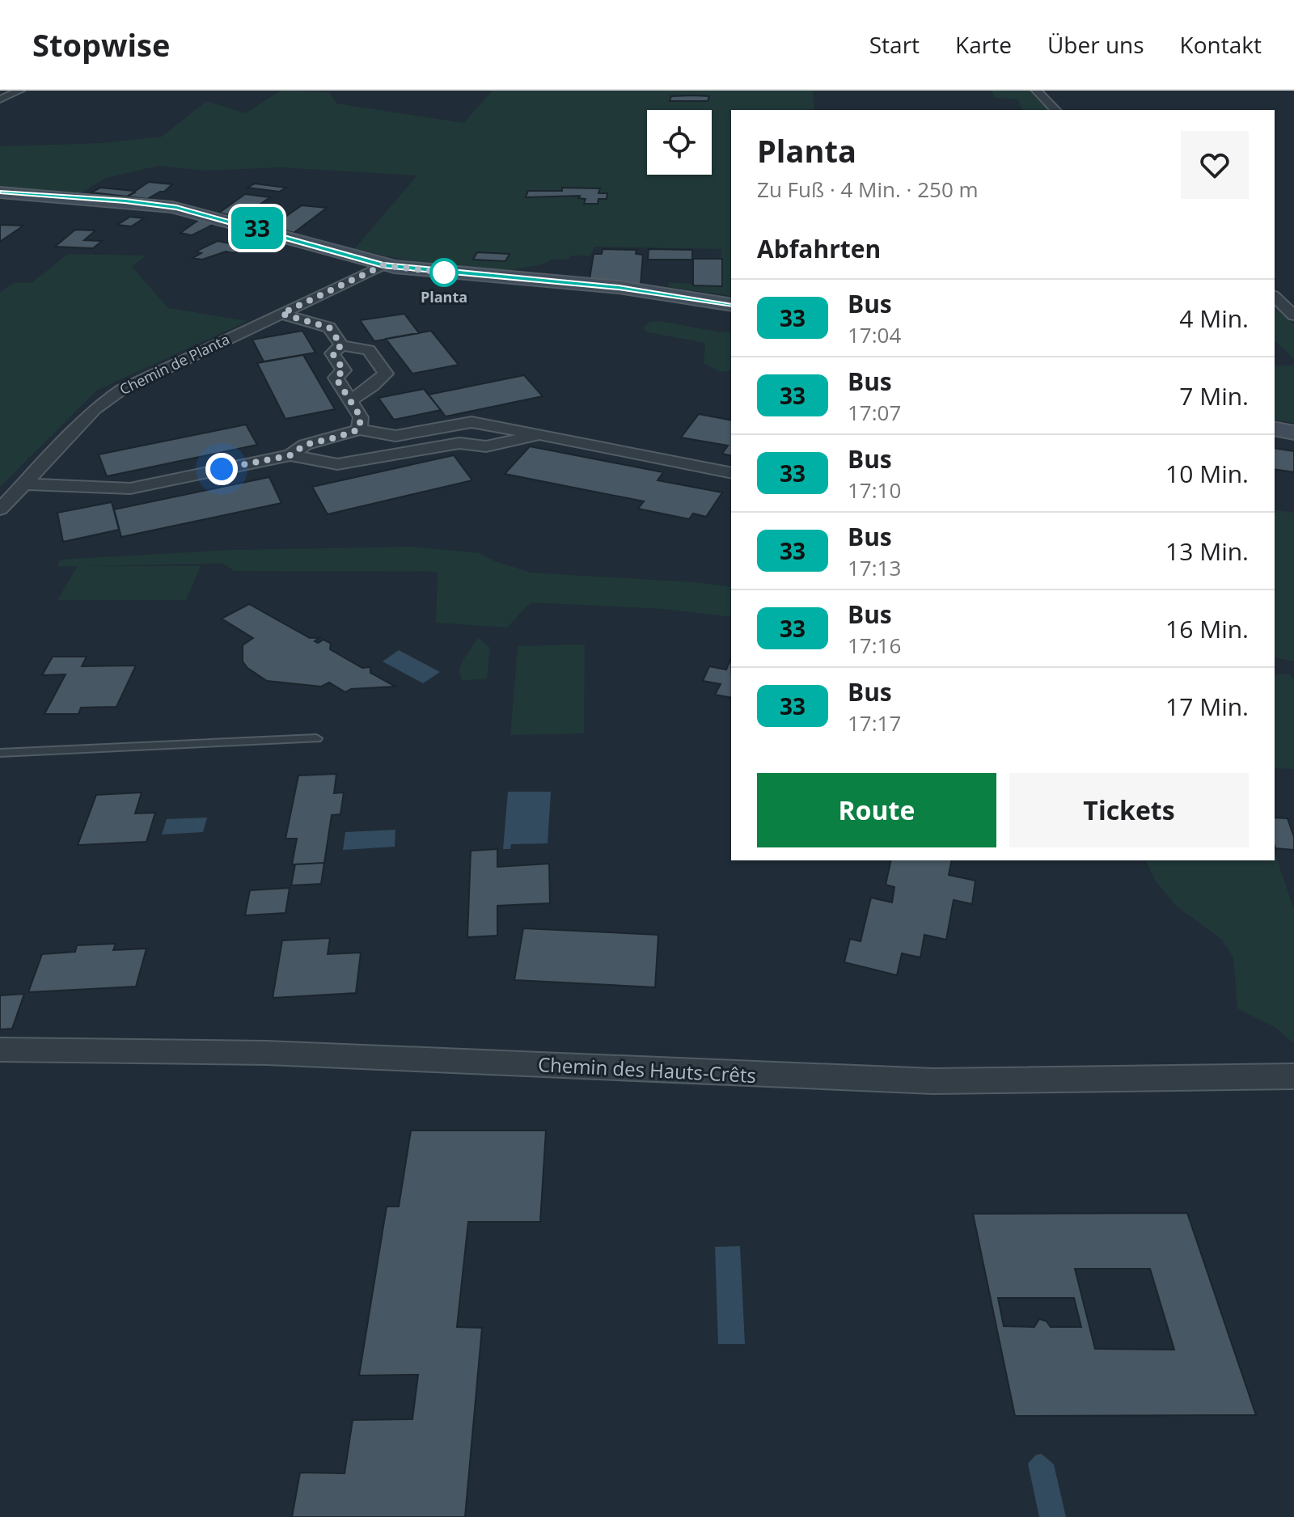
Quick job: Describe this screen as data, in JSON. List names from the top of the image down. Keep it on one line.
{"streets":{"street":["Chemin de Planta","Chemin des Hauts-Crêts"]},"places":["Planta"],"lines":["bus line 33"],"page":{"header":"Stopwise","nav":["Start","Karte","Über uns","Kontakt"],"on_map":"33","heading":[["Planta","Zu Fuß · 4 Min. · 250 m"],"Abfahrten"],"list":[{"mark":"33","name":"Bus","note":"17:04","value":"4 Min."},{"mark":"33","name":"Bus","note":"17:07","value":"7 Min."},{"mark":"33","name":"Bus","note":"17:10","value":"10 Min."},{"mark":"33","name":"Bus","note":"17:13","value":"13 Min."},{"mark":"33","name":"Bus","note":"17:16","value":"16 Min."},{"mark":"33","name":"Bus","note":"17:17","value":"17 Min."}],"buttons":["Route","Tickets"]}}
